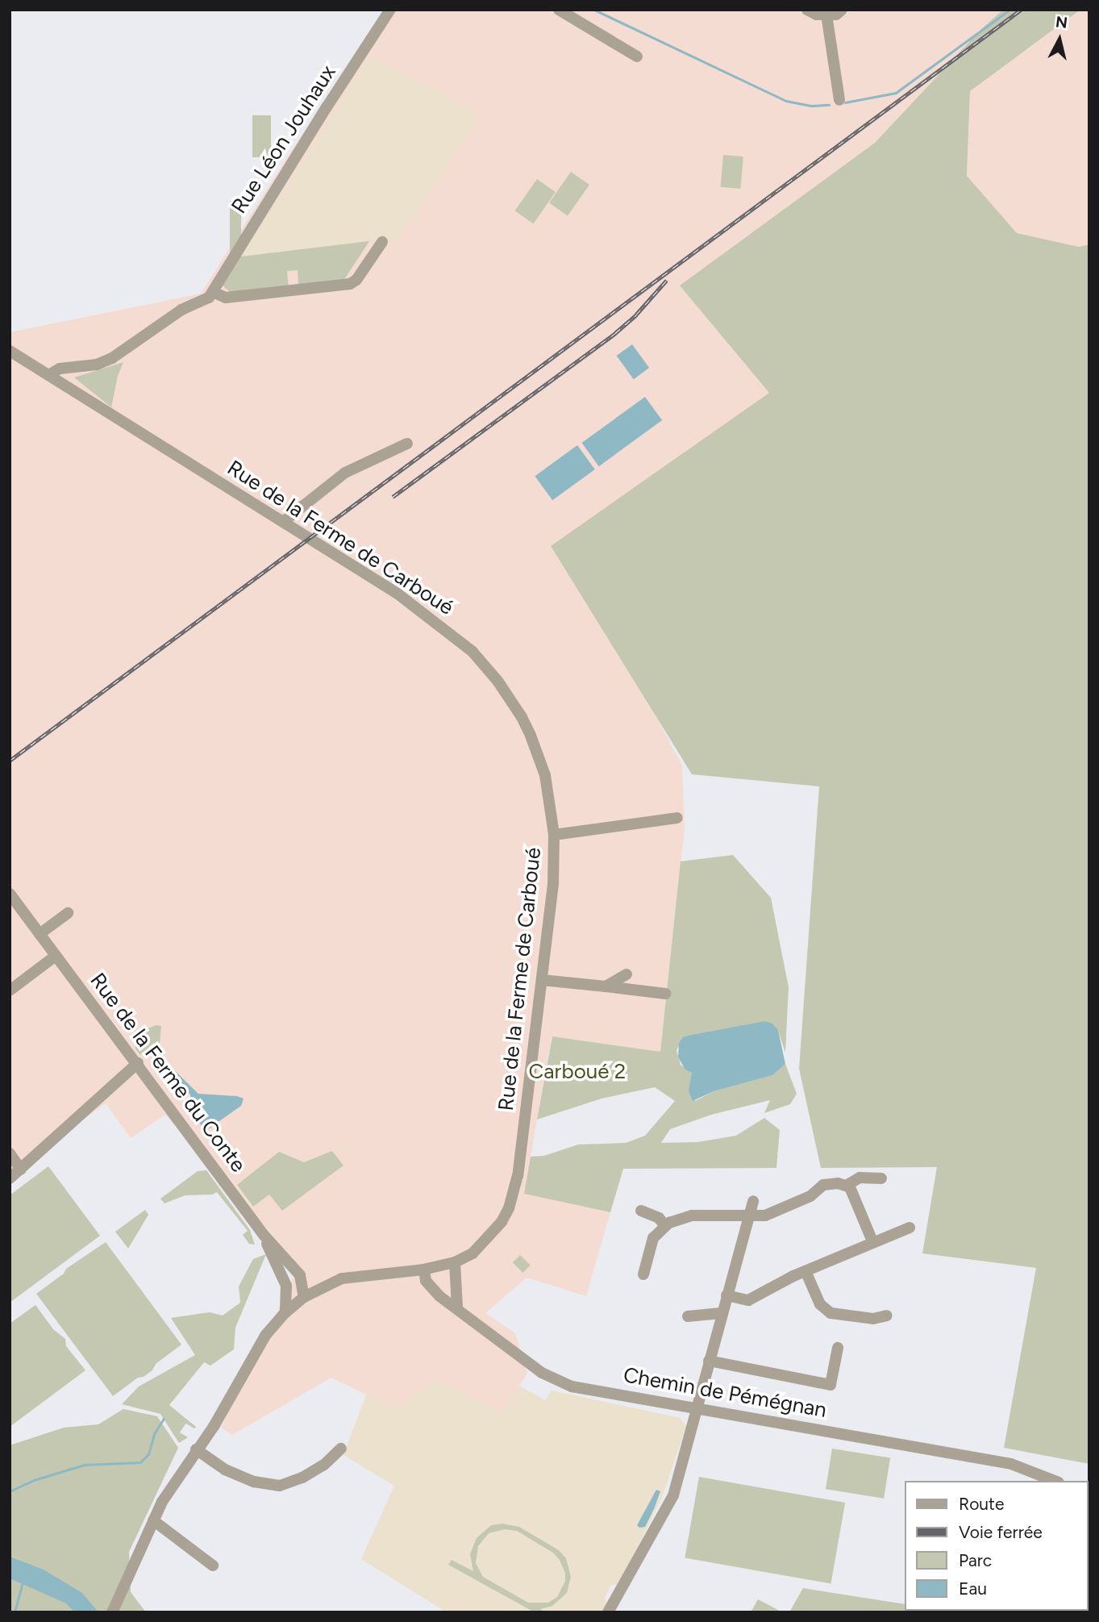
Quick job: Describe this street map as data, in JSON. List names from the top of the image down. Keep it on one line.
{"streets":{"street":["Rue Léon Jouhaux","Rue de la Ferme de Carboué","Rue de la Ferme du Conte","Chemin de Pémégnan"]},"crossings":[["Rue de la Ferme de Carboué","Rue de la Ferme du Conte"],["Rue de la Ferme de Carboué","Chemin de Pémégnan"]],"parks":["Carboué 2"],"legend":["Route","Voie ferrée","Parc","Eau"],"north":"top"}
